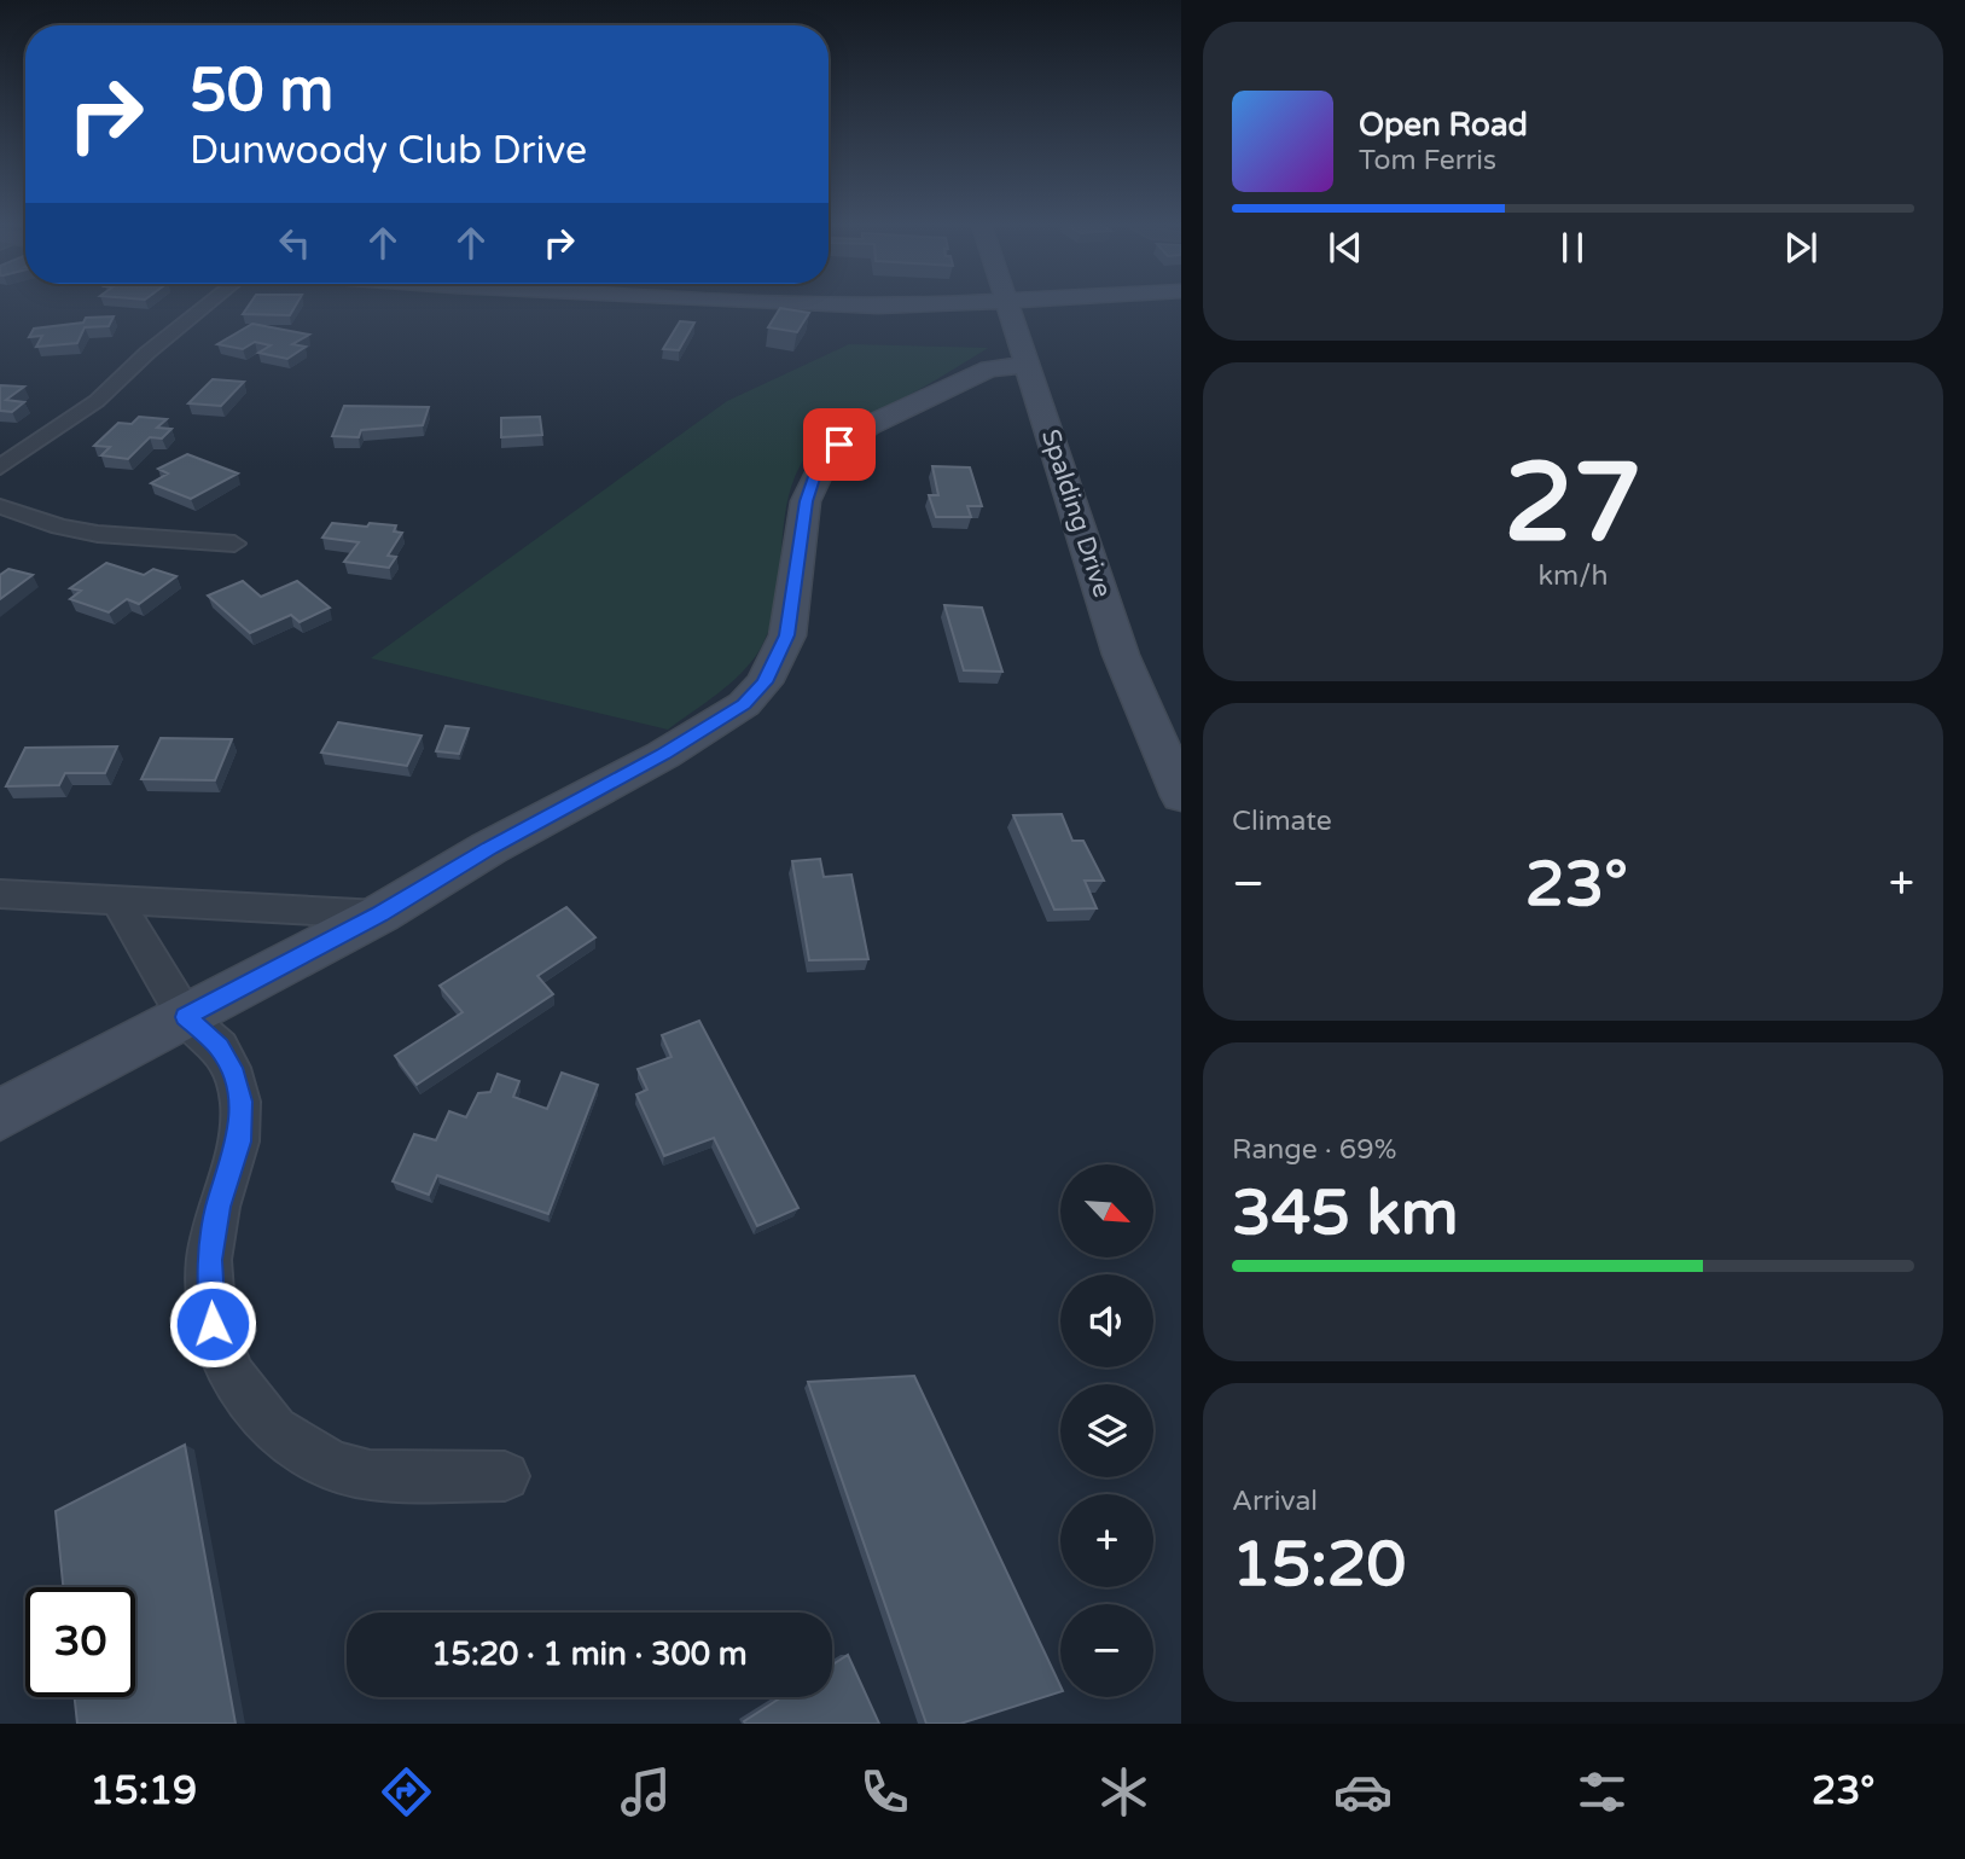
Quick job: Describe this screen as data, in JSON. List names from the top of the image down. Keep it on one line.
{"streets":{"street":["Spalding Drive"]},"north":"bottom right","page":{"turn":["50 m","Dunwoody Club Drive"],"song":["Open Road","Tom Ferris"],"tile":[["27","km/h"],"Climate",["Range · 69%","345 km"],["Arrival","15:20"]],"heat":["−","23°","+"],"map_buttons":["+","−"],"limit":"30","trip":"15:20 · 1 min · 300 m","tabs":["15:19","23°"]}}
